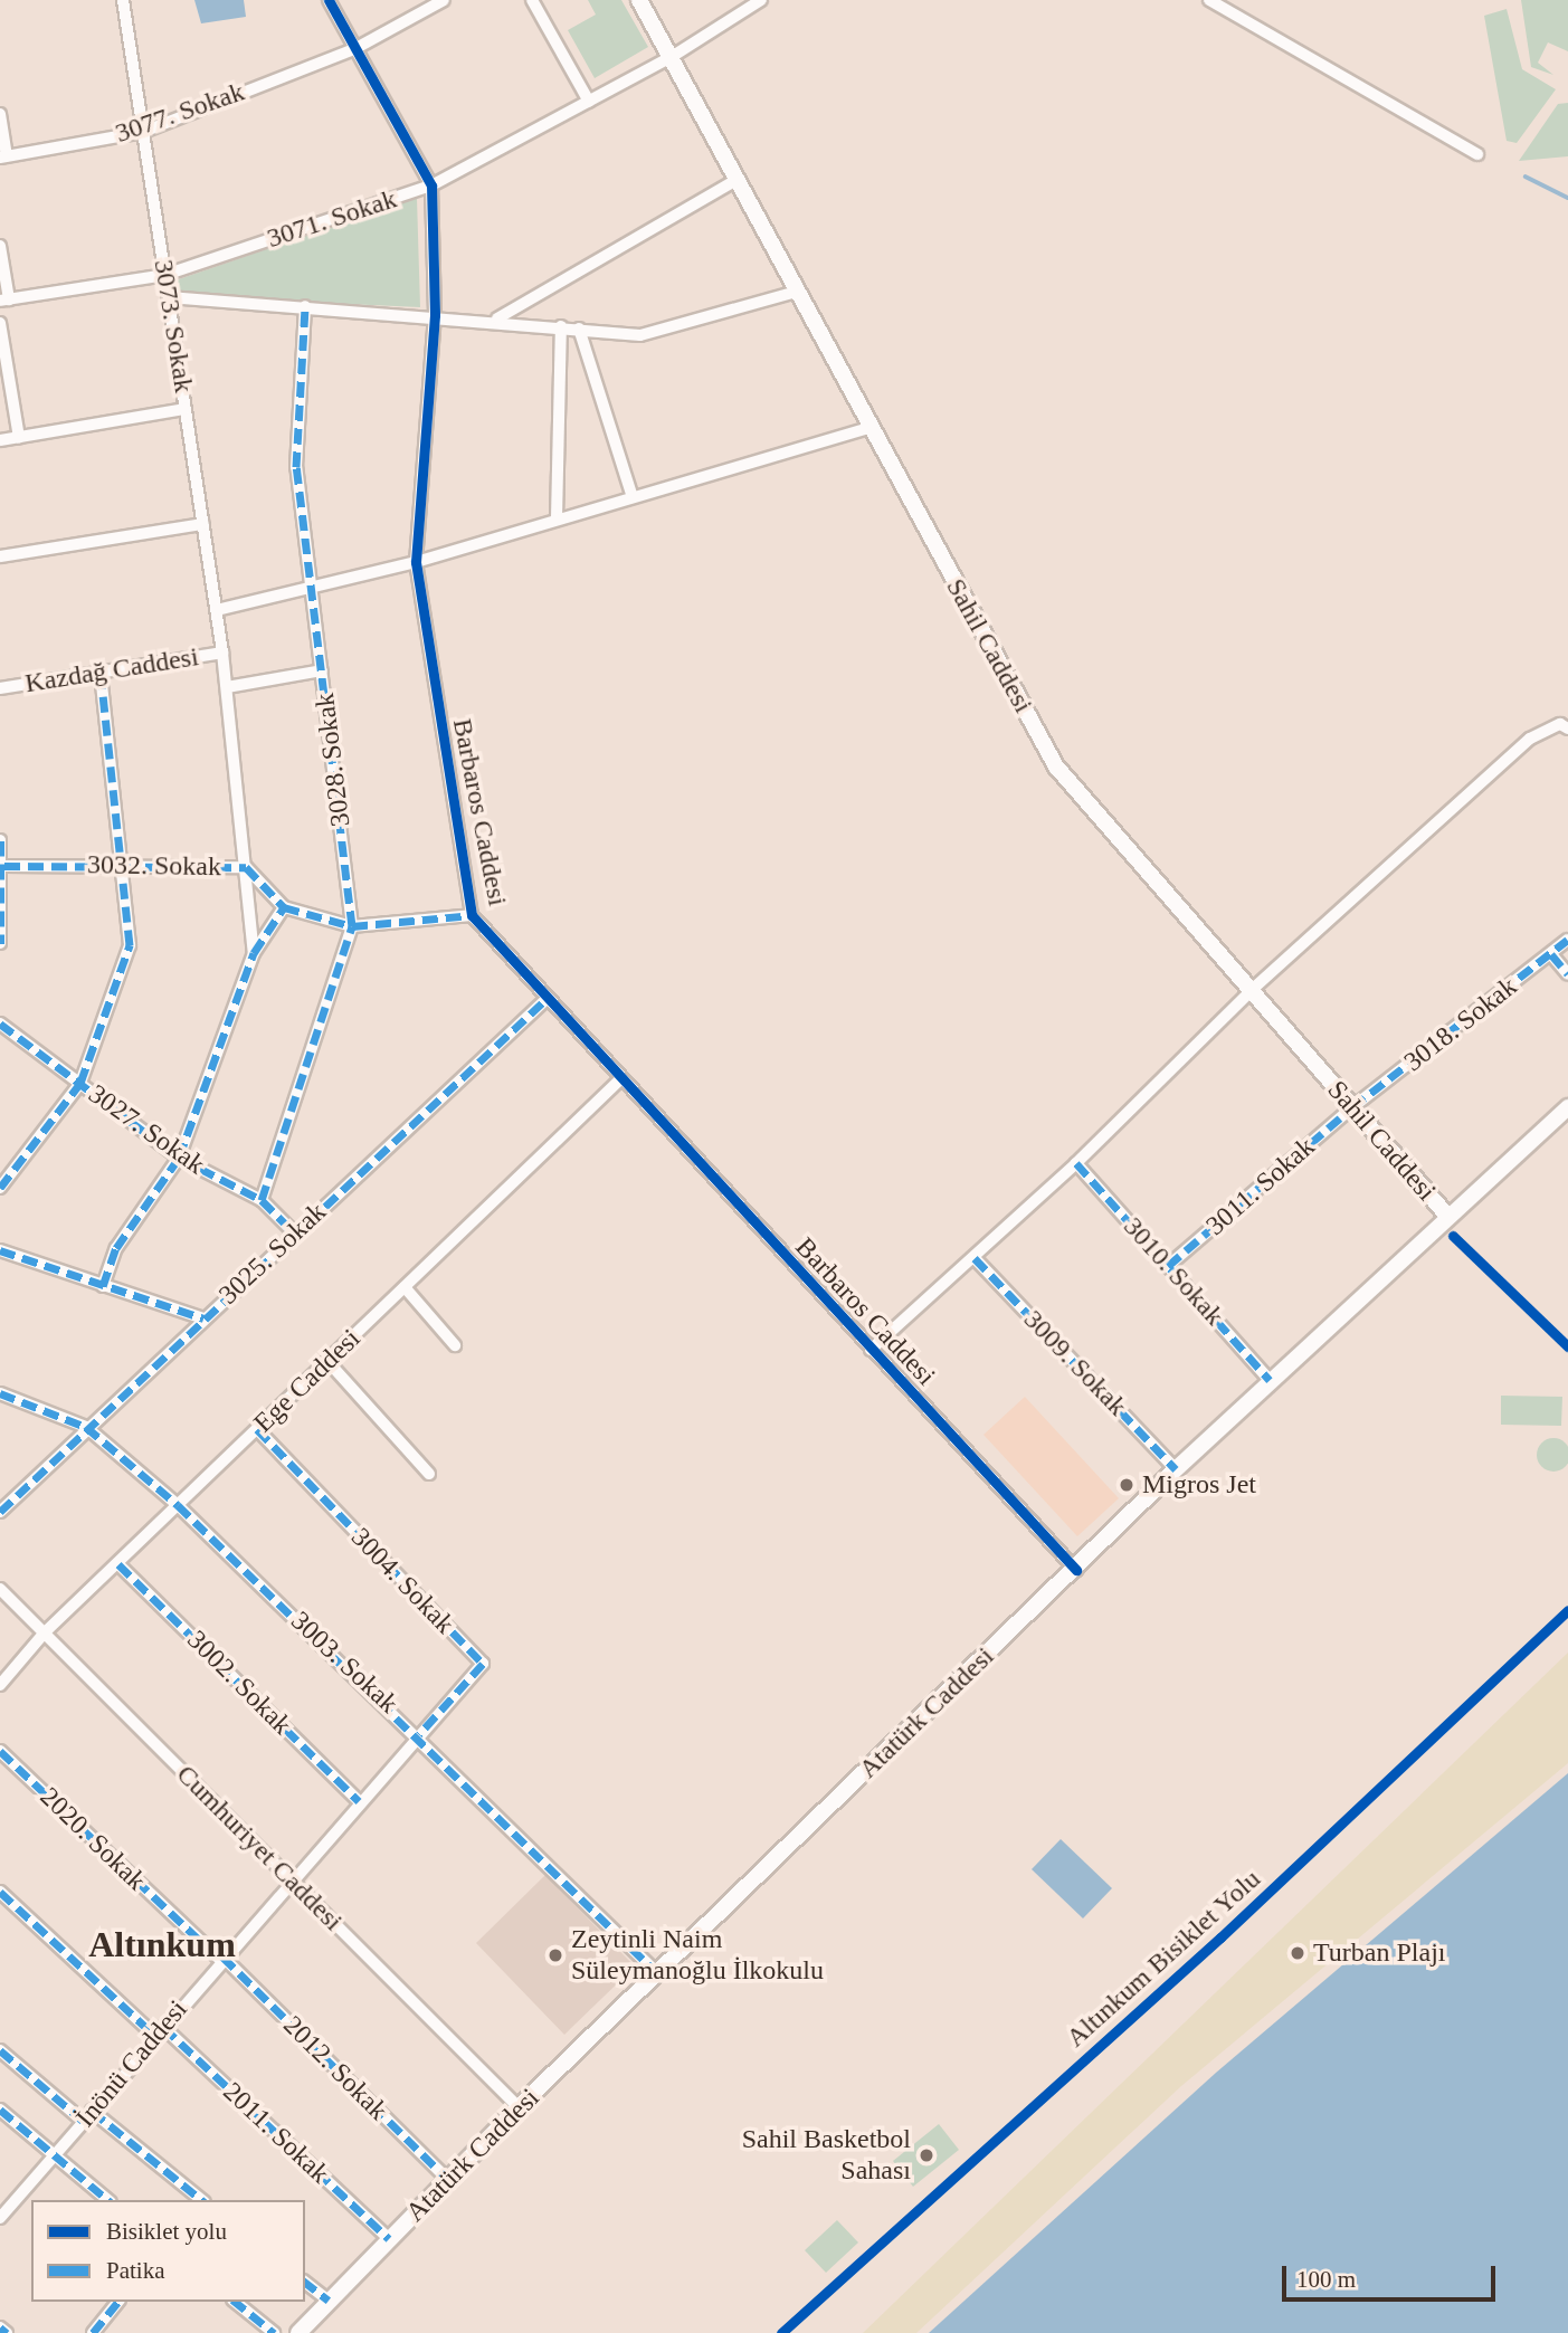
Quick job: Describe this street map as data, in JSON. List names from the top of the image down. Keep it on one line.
{"streets":{"main road":["Sahil Caddesi","Atatürk Caddesi"],"street":["3077. Sokak","3071. Sokak","3073. Sokak","Kazdağ Caddesi","3028. Sokak","Barbaros Caddesi","3032. Sokak","3018. Sokak","3027. Sokak","3011. Sokak","3025. Sokak","3010. Sokak","3009. Sokak","Ege Caddesi","3004. Sokak","3003. Sokak","3002. Sokak","2020. Sokak","Cumhuriyet Caddesi","İnönü Caddesi","2012. Sokak","2011. Sokak"],"cycle path":["Altınkum Bisiklet Yolu"]},"crossings":[["3077. Sokak","3073. Sokak"],["3077. Sokak","Barbaros Caddesi"],["3071. Sokak","3073. Sokak"],["3071. Sokak","Sahil Caddesi"],["3071. Sokak","Barbaros Caddesi"],["3073. Sokak","Kazdağ Caddesi"],["3073. Sokak","3032. Sokak"],["Sahil Caddesi","3018. Sokak"],["Sahil Caddesi","3011. Sokak"],["Sahil Caddesi","Atatürk Caddesi"],["3028. Sokak","3027. Sokak"],["Barbaros Caddesi","3025. Sokak"],["Barbaros Caddesi","Ege Caddesi"],["Barbaros Caddesi","Atatürk Caddesi"],["3018. Sokak","3011. Sokak"],["3027. Sokak","3025. Sokak"],["3011. Sokak","3010. Sokak"],["3025. Sokak","3003. Sokak"],["3010. Sokak","Atatürk Caddesi"],["3009. Sokak","Atatürk Caddesi"],["Ege Caddesi","3004. Sokak"],["Ege Caddesi","3003. Sokak"],["Ege Caddesi","3002. Sokak"],["Ege Caddesi","Cumhuriyet Caddesi"],["3004. Sokak","3003. Sokak"],["3004. Sokak","İnönü Caddesi"],["3003. Sokak","Atatürk Caddesi"],["3003. Sokak","İnönü Caddesi"],["3002. Sokak","İnönü Caddesi"],["Atatürk Caddesi","Cumhuriyet Caddesi"],["Atatürk Caddesi","2012. Sokak"],["Atatürk Caddesi","2011. Sokak"],["2020. Sokak","İnönü Caddesi"],["2020. Sokak","2012. Sokak"],["Cumhuriyet Caddesi","İnönü Caddesi"],["İnönü Caddesi","2012. Sokak"],["İnönü Caddesi","2011. Sokak"]],"districts":["Altınkum"],"places":["Migros Jet","Turban Plajı","Zeytinli Naim Süleymanoğlu İlkokulu","Sahil Basketbol Sahası"],"legend":["Bisiklet yolu","Patika"],"scale_bar":"100 m"}
